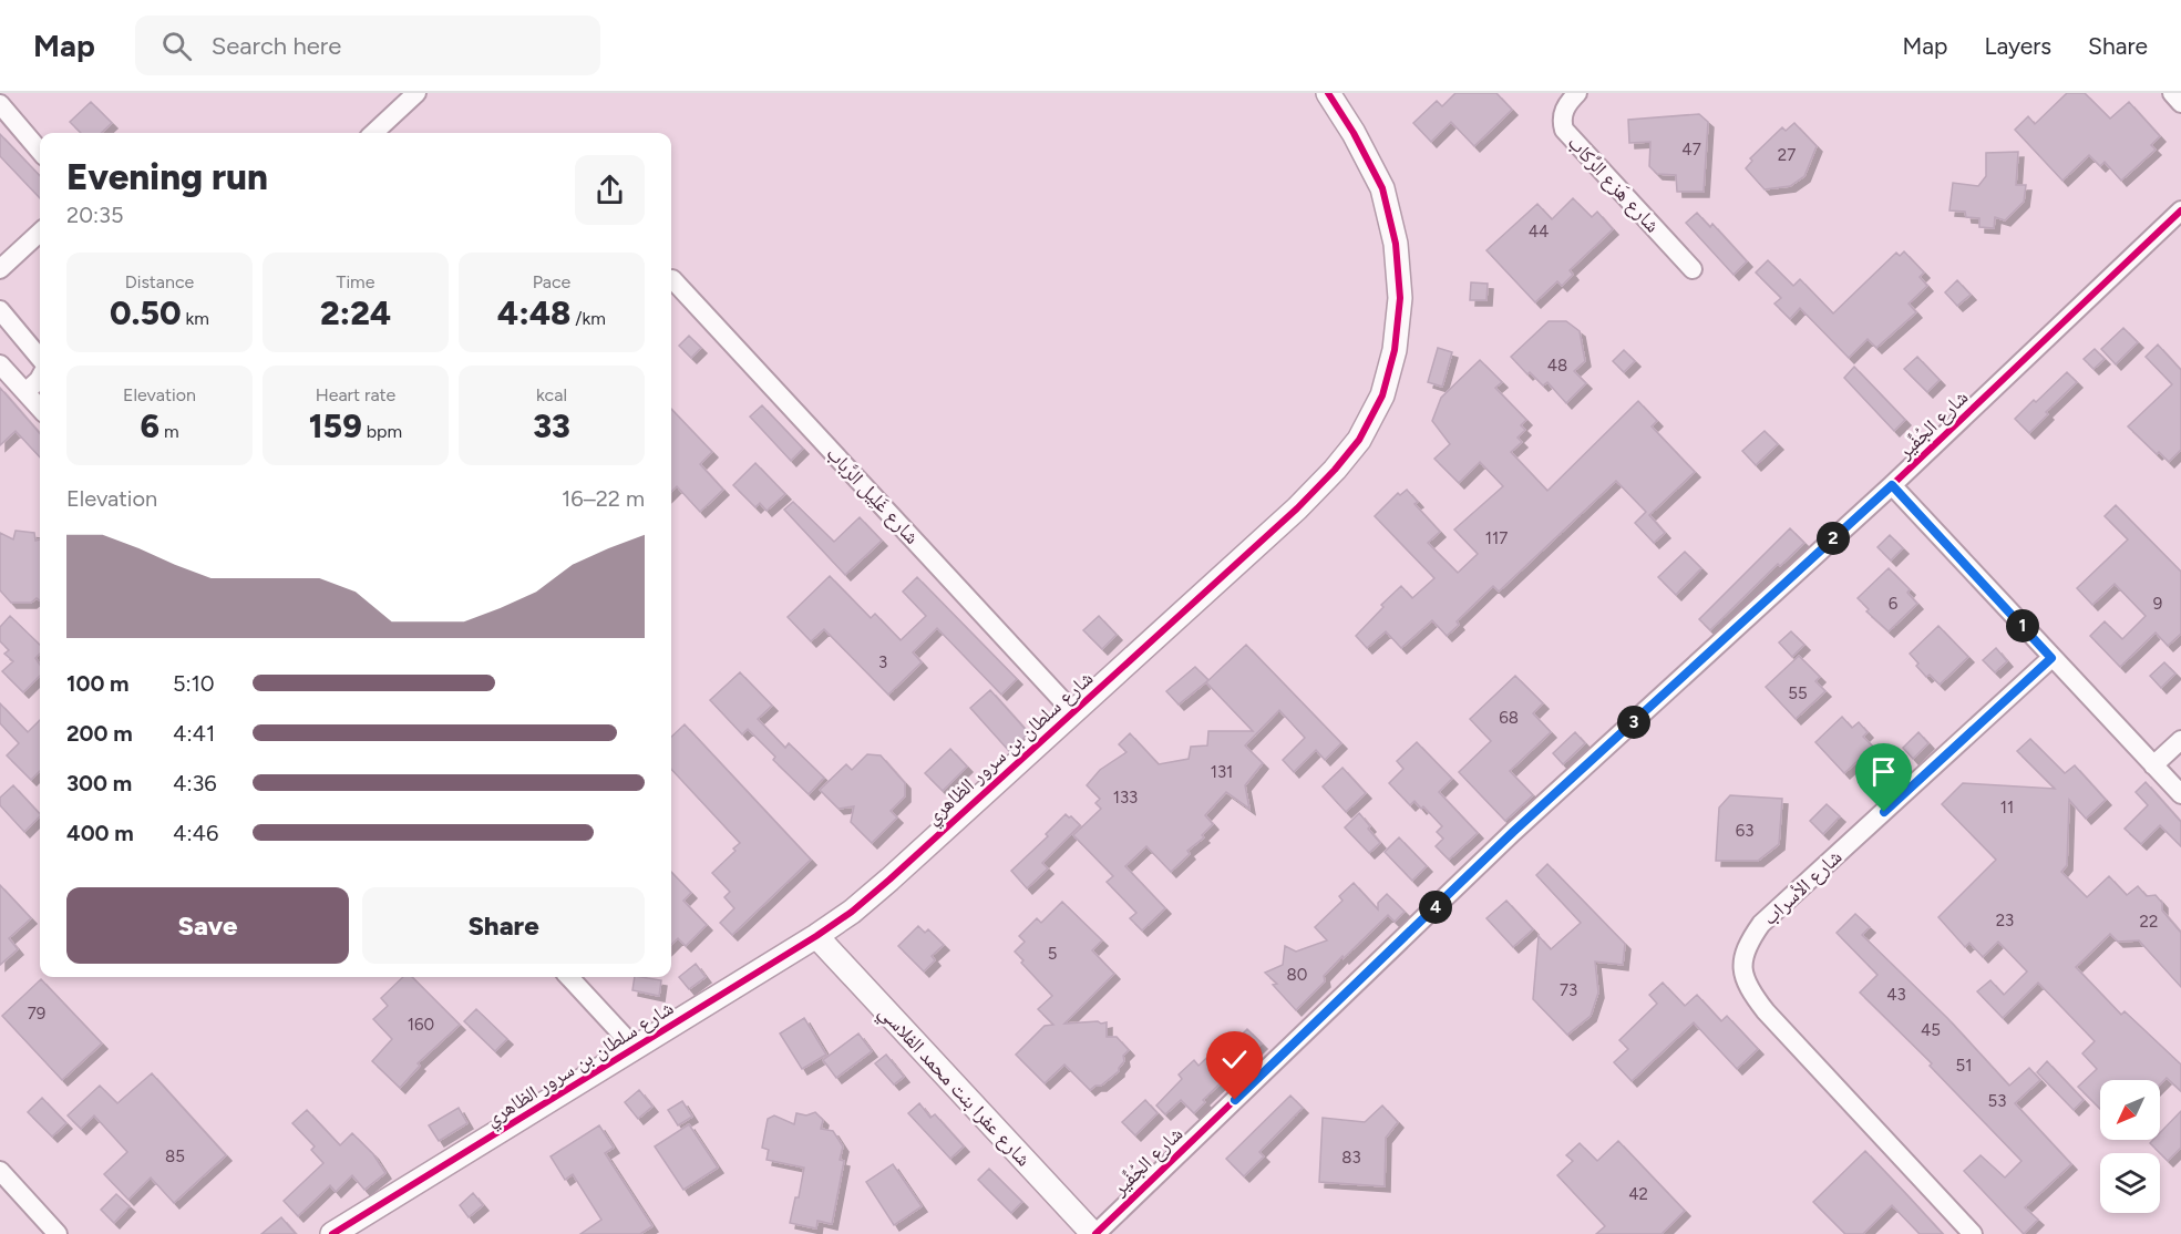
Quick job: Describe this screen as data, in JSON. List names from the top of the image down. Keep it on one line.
{"streets":{"street":["شارع هَزع الرِّكاب","شارع الجُفِّير","شارع غَلِيل الرَّباب","شارع سلطان بن سرور الظاهري","شارع الأسراب","شارع عفرا بنت محمد الفلاسي"]},"crossings":[["شارع الجُفِّير","شارع عفرا بنت محمد الفلاسي"],["شارع غَلِيل الرَّباب","شارع سلطان بن سرور الظاهري"],["شارع سلطان بن سرور الظاهري","شارع عفرا بنت محمد الفلاسي"]],"house_numbers":["47","27","44","48","117","6","9","3","55","68","131","133","11","63","23","22","5","80","73","43","79","160","45","51","53","85","83","42"],"north":"bottom left","page":{"header":"Map","search":"Search here","nav":["Map","Layers","Share"],"heading":["Evening run","20:35"],"stats":[["Distance","0.50 km"],["Time","2:24"],["Pace","4:48 /km"],["Elevation","6 m"],["Heart rate","159 bpm"],["kcal","33"]],"chart":["Elevation","16–22 m"],"pins":["2","1","3","4"],"list":[{"name":"100 m","note":"5:10"},{"name":"200 m","note":"4:41"},{"name":"300 m","note":"4:36"},{"name":"400 m","note":"4:46"}],"buttons":["Save","Share"]}}
